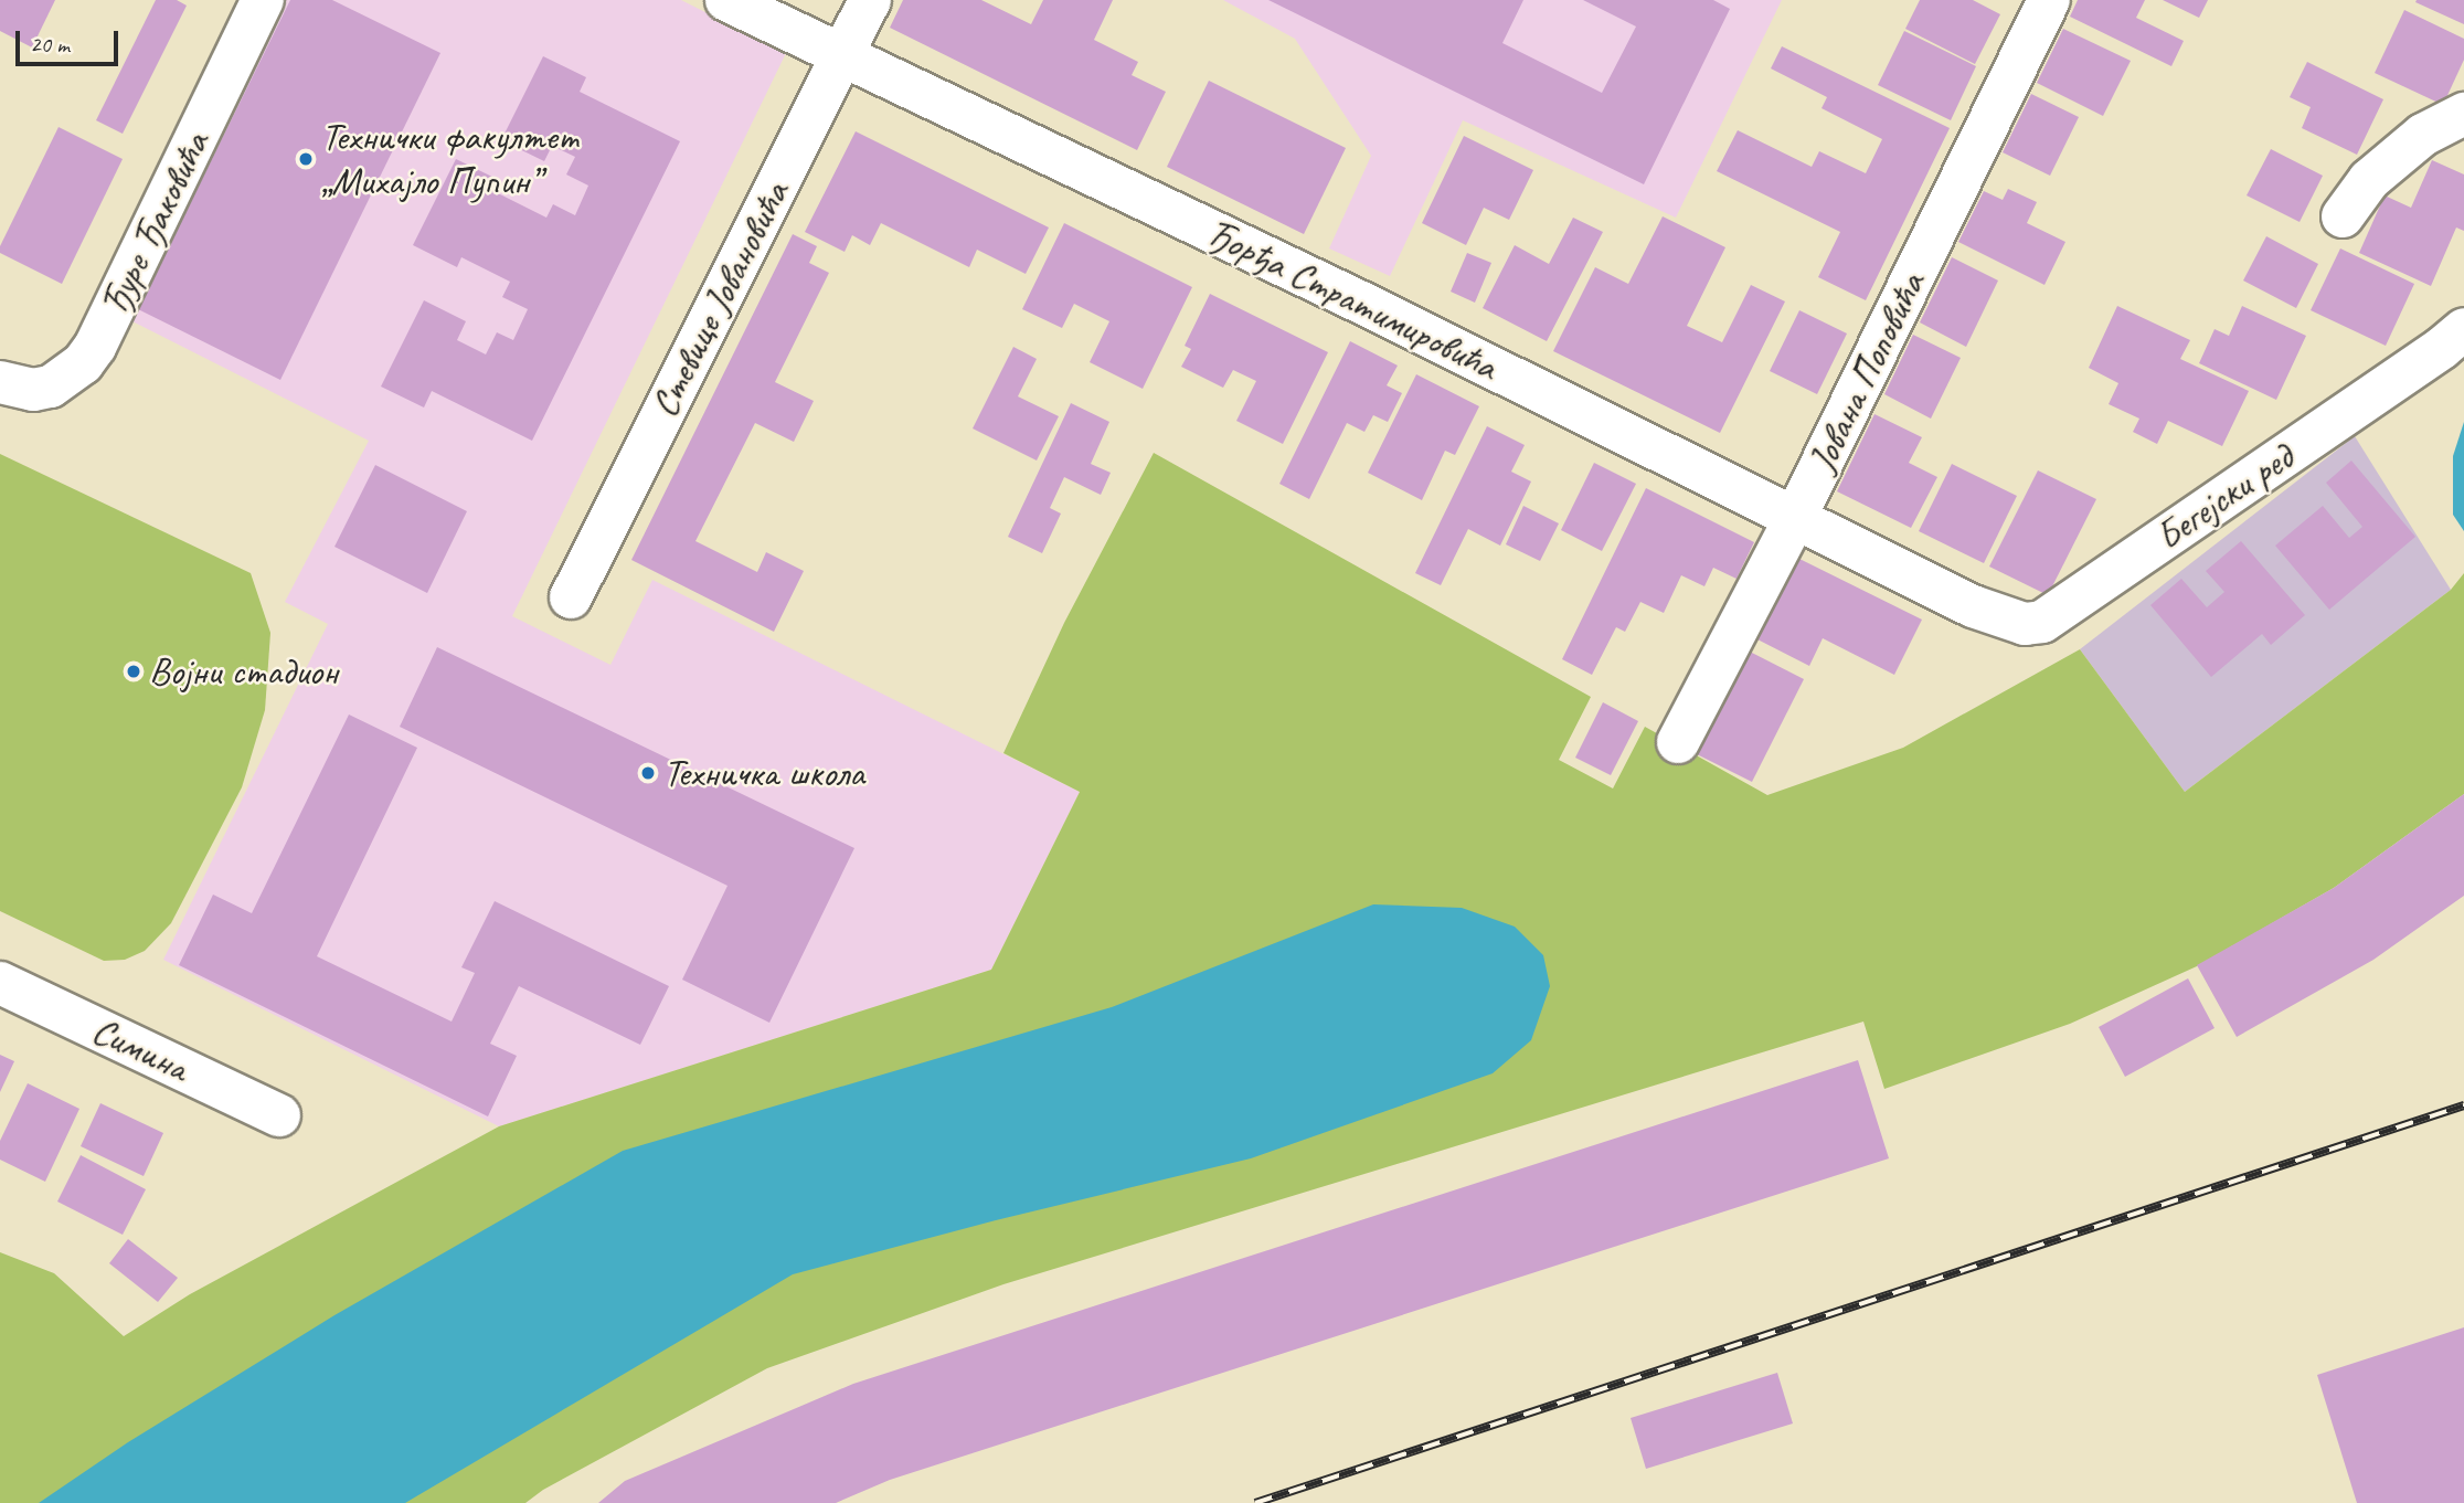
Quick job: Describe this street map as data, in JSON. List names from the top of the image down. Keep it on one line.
{"streets":{"street":["Ђуре Ђаковића","Стевице Јовановића","Ђорђа Стратимировића","Јована Поповића","Бегејски ред","Симина"]},"crossings":[["Стевице Јовановића","Ђорђа Стратимировића"],["Ђорђа Стратимировића","Јована Поповића"],["Ђорђа Стратимировића","Бегејски ред"]],"places":["Технички факултет „Михајло Пупин”","Војни стадион","Техничка школа"],"scale_bar":"20 m"}
